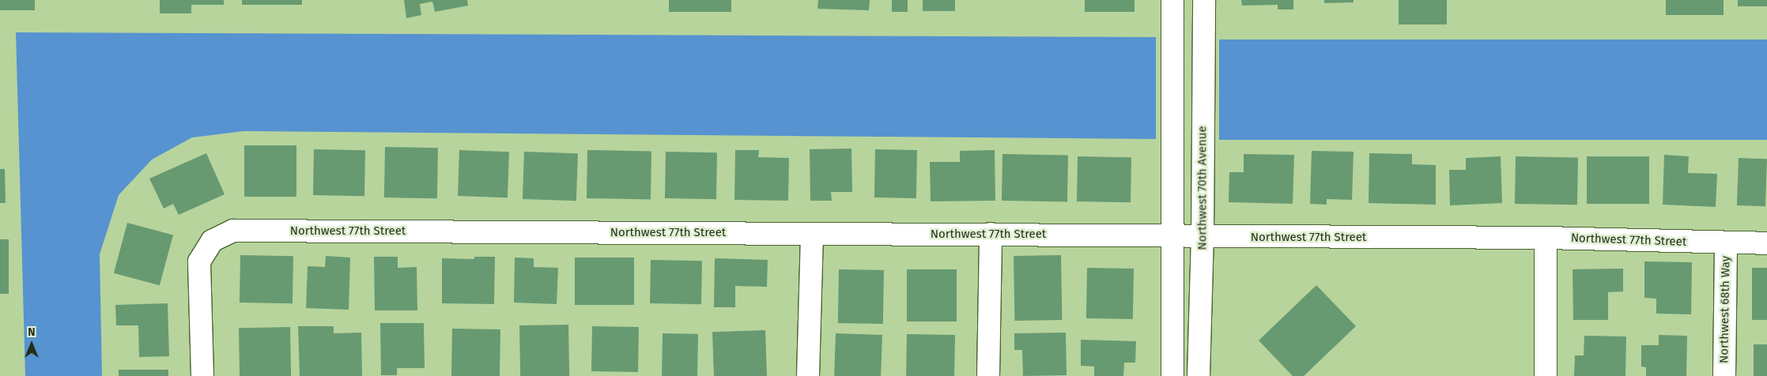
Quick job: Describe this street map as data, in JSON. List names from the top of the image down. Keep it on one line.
{"streets":{"street":["Northwest 70th Avenue","Northwest 77th Street","Northwest 68th Way"]},"crossings":[["Northwest 70th Avenue","Northwest 77th Street"],["Northwest 77th Street","Northwest 68th Way"]],"north":"top"}
